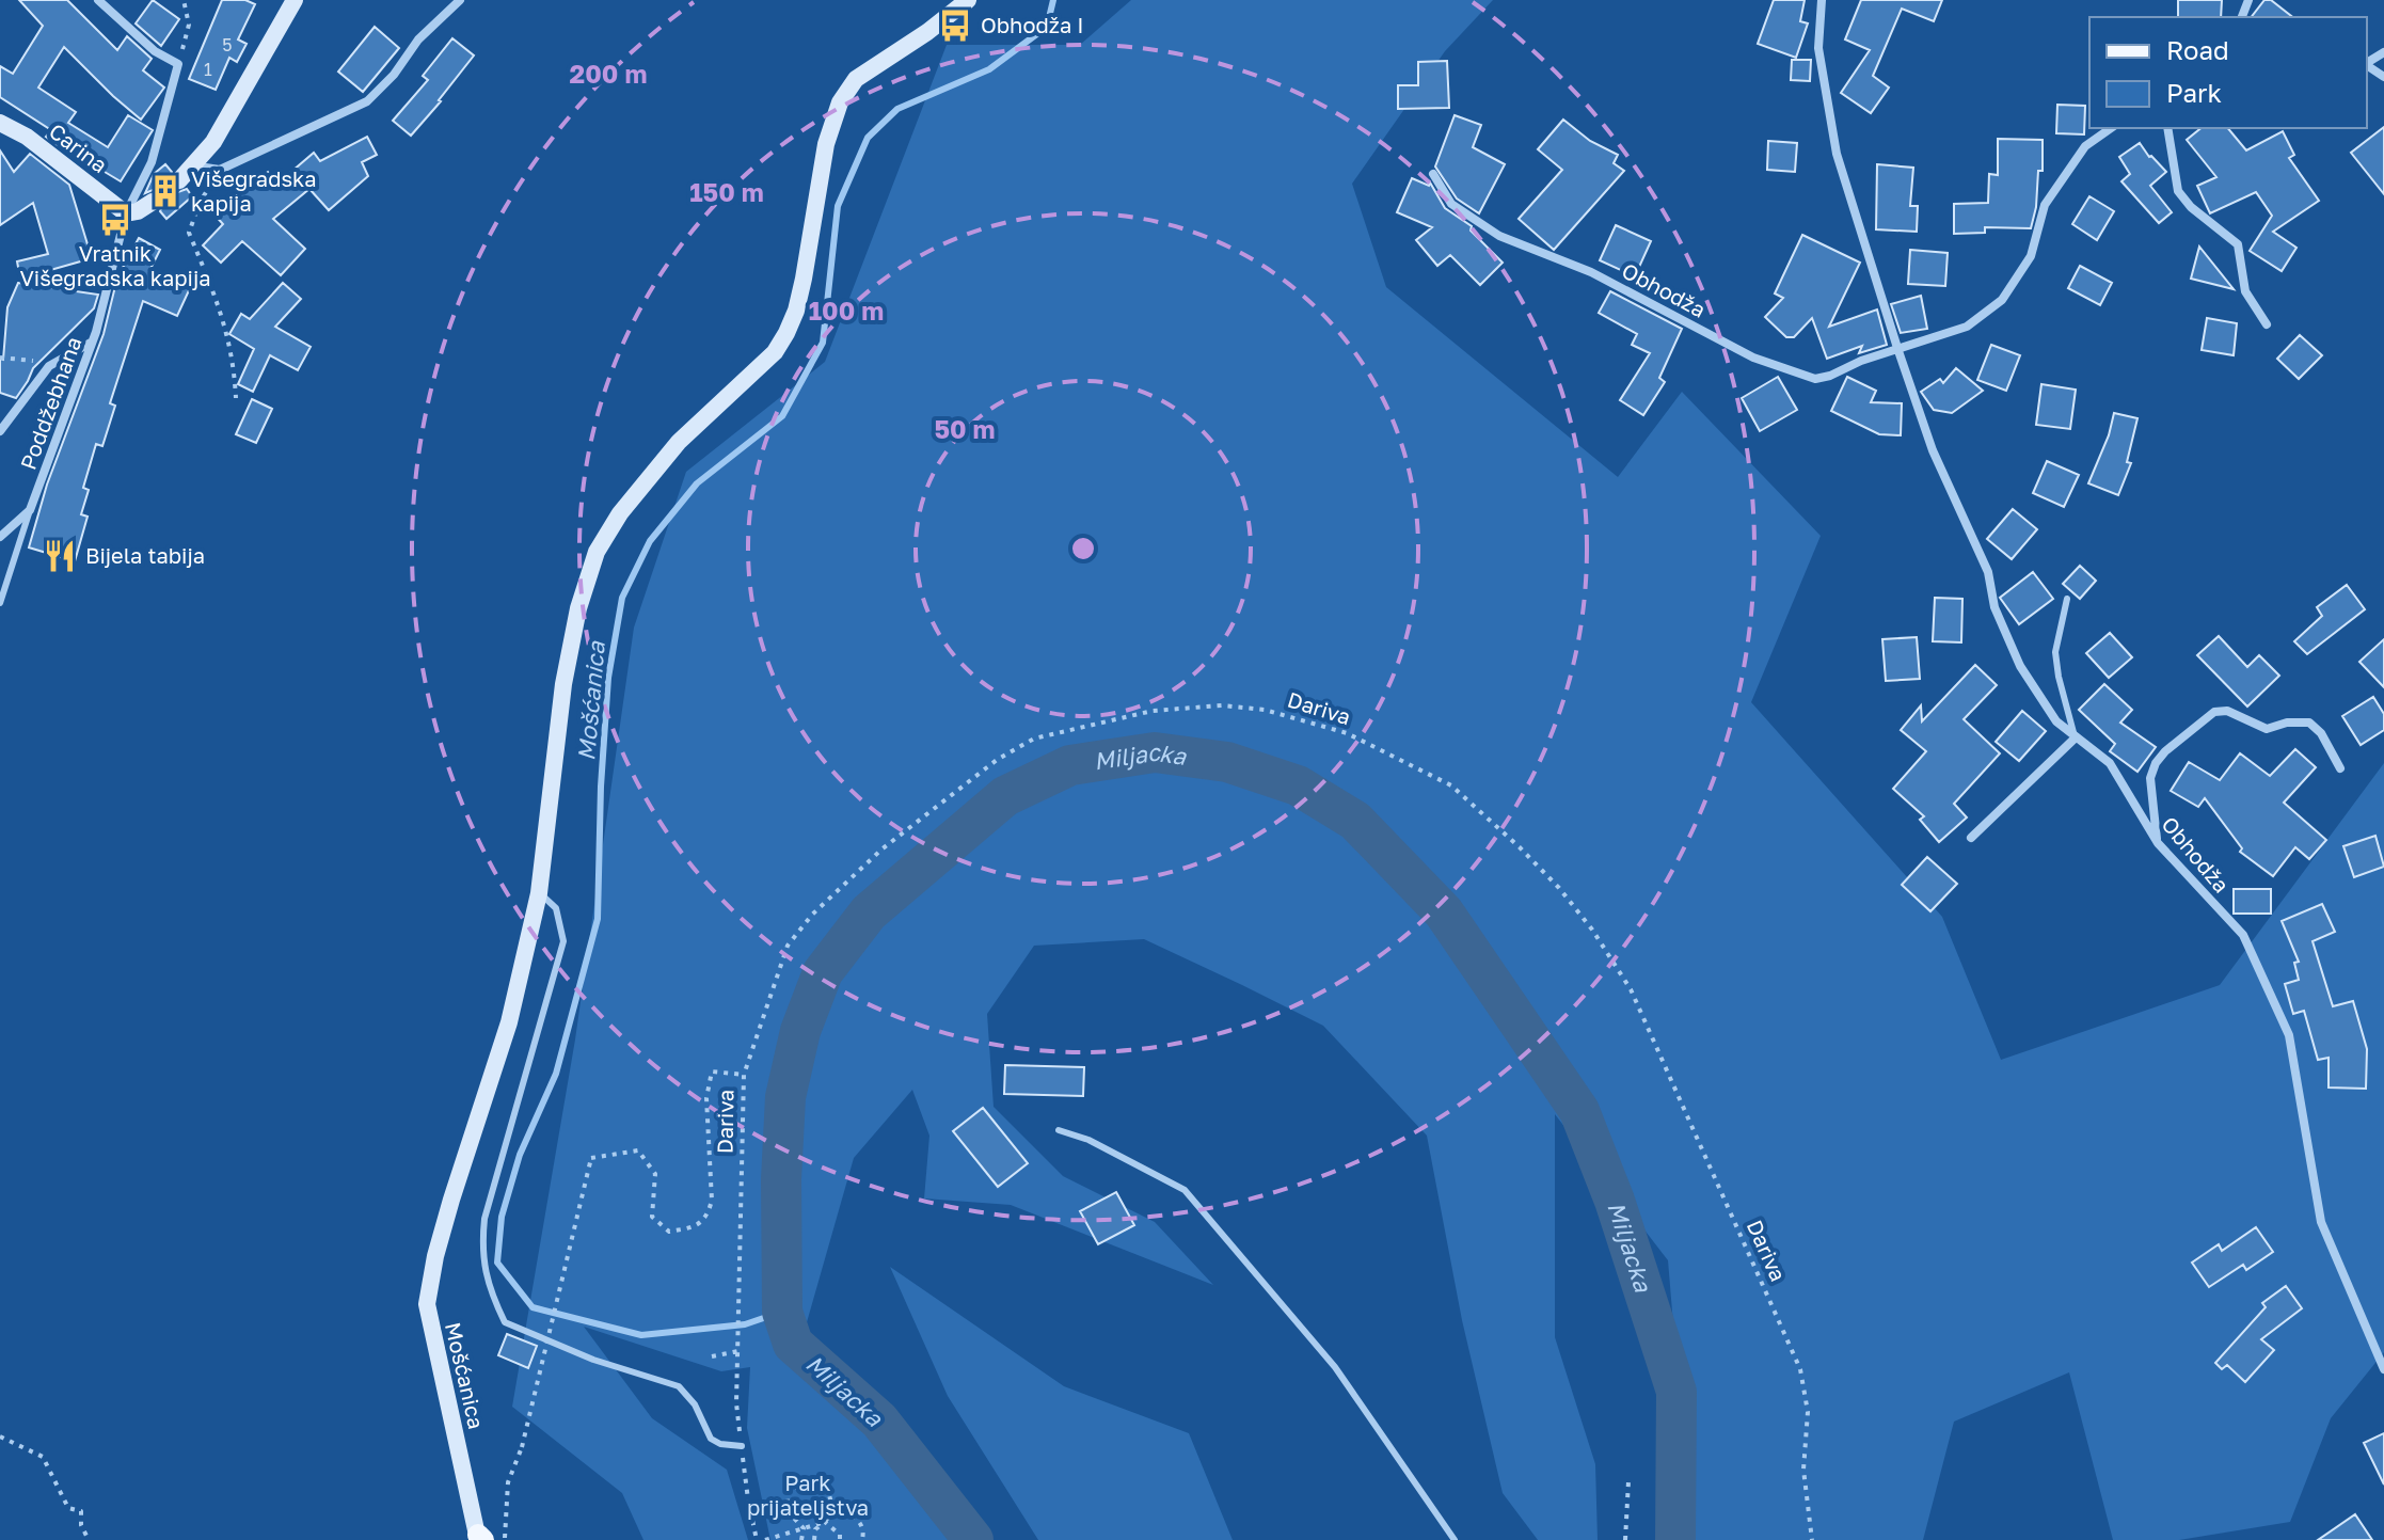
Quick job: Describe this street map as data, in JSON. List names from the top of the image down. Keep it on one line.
{"streets":{"main road":["Carina","Mošćanica"],"street":["Obhodža","Poddžebhana"],"path":["Dariva"]},"crossings":[["Carina","Poddžebhana"]],"water":["Mošćanica","Miljacka"],"parks":["Park prijateljstva"],"places":{"bus stop":["Obhodža I","Vratnik Višegradska kapija"],"building":["Višegradska kapija"],"restaurant":["Bijela tabija"]},"house_numbers":["5","1"],"legend":["Road","Park"],"rings":["200 m","150 m","100 m","50 m"]}
